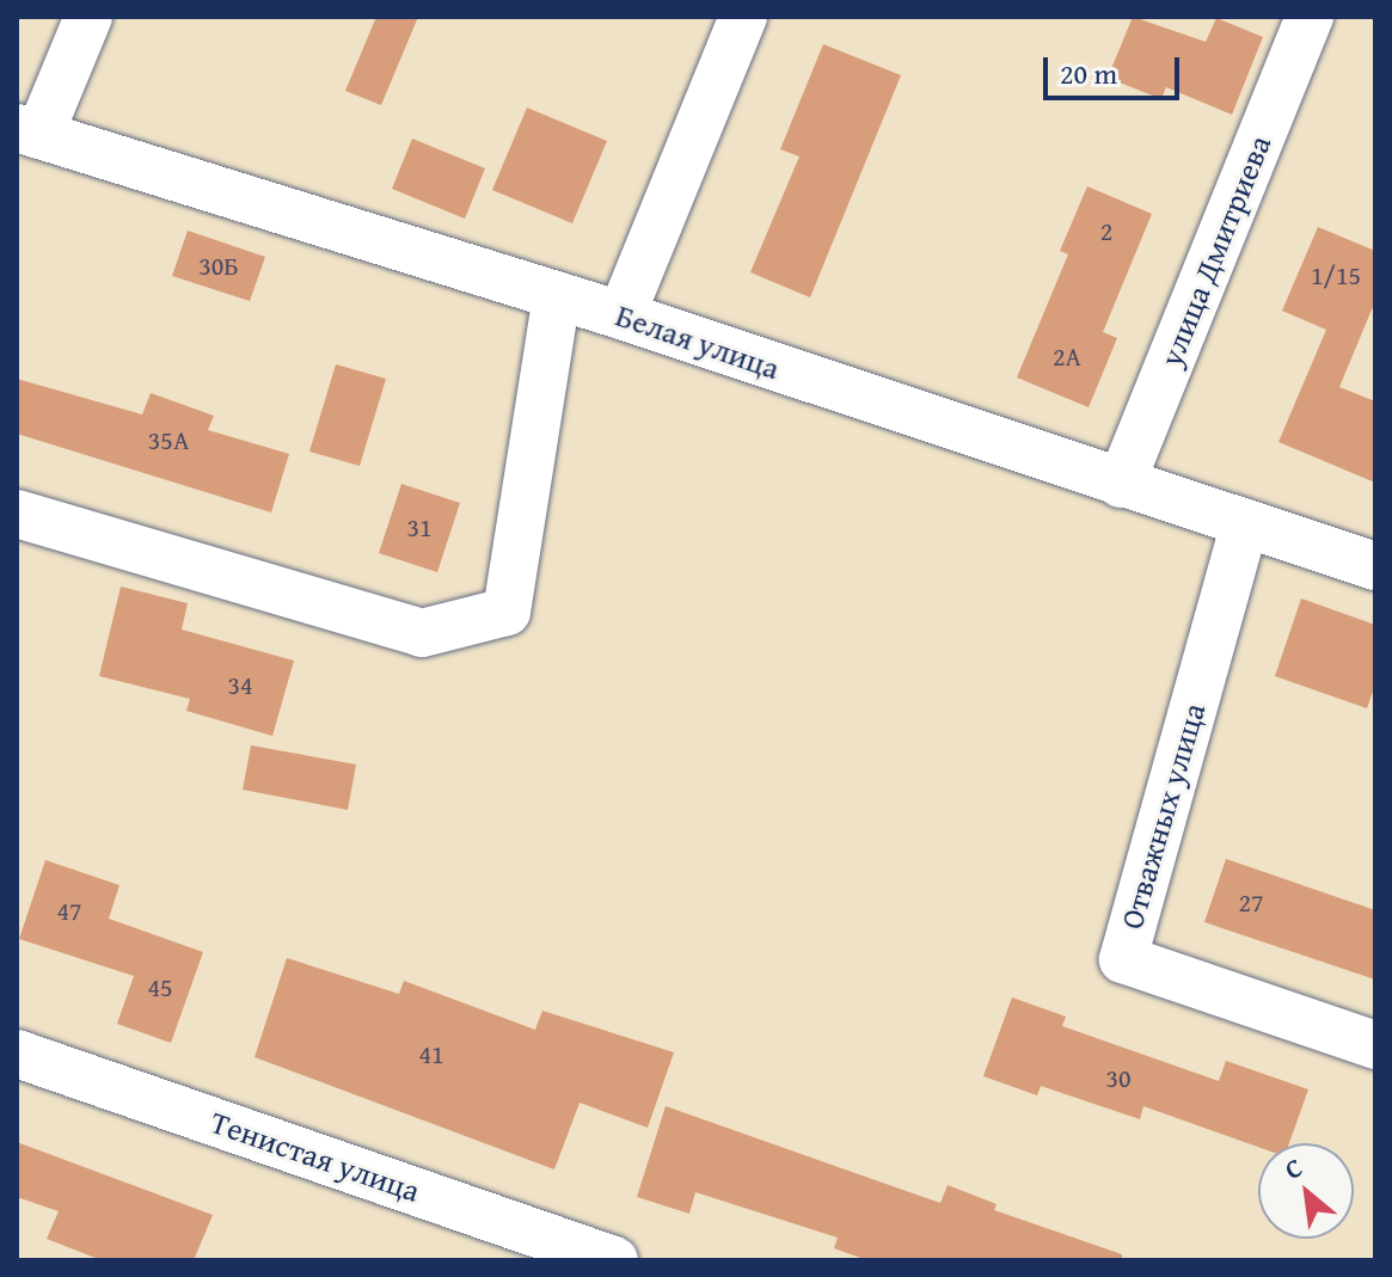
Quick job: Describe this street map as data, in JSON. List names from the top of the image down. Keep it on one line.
{"streets":{"street":["улица Дмитриева","Белая улица","Отважных улица","Тенистая улица"]},"crossings":[["улица Дмитриева","Белая улица"],["Белая улица","Отважных улица"]],"house_numbers":["2","30Б","1/15","2А","35А","31","34","27","47","45","41","30"],"scale_bar":"20 m","north":"top left"}
